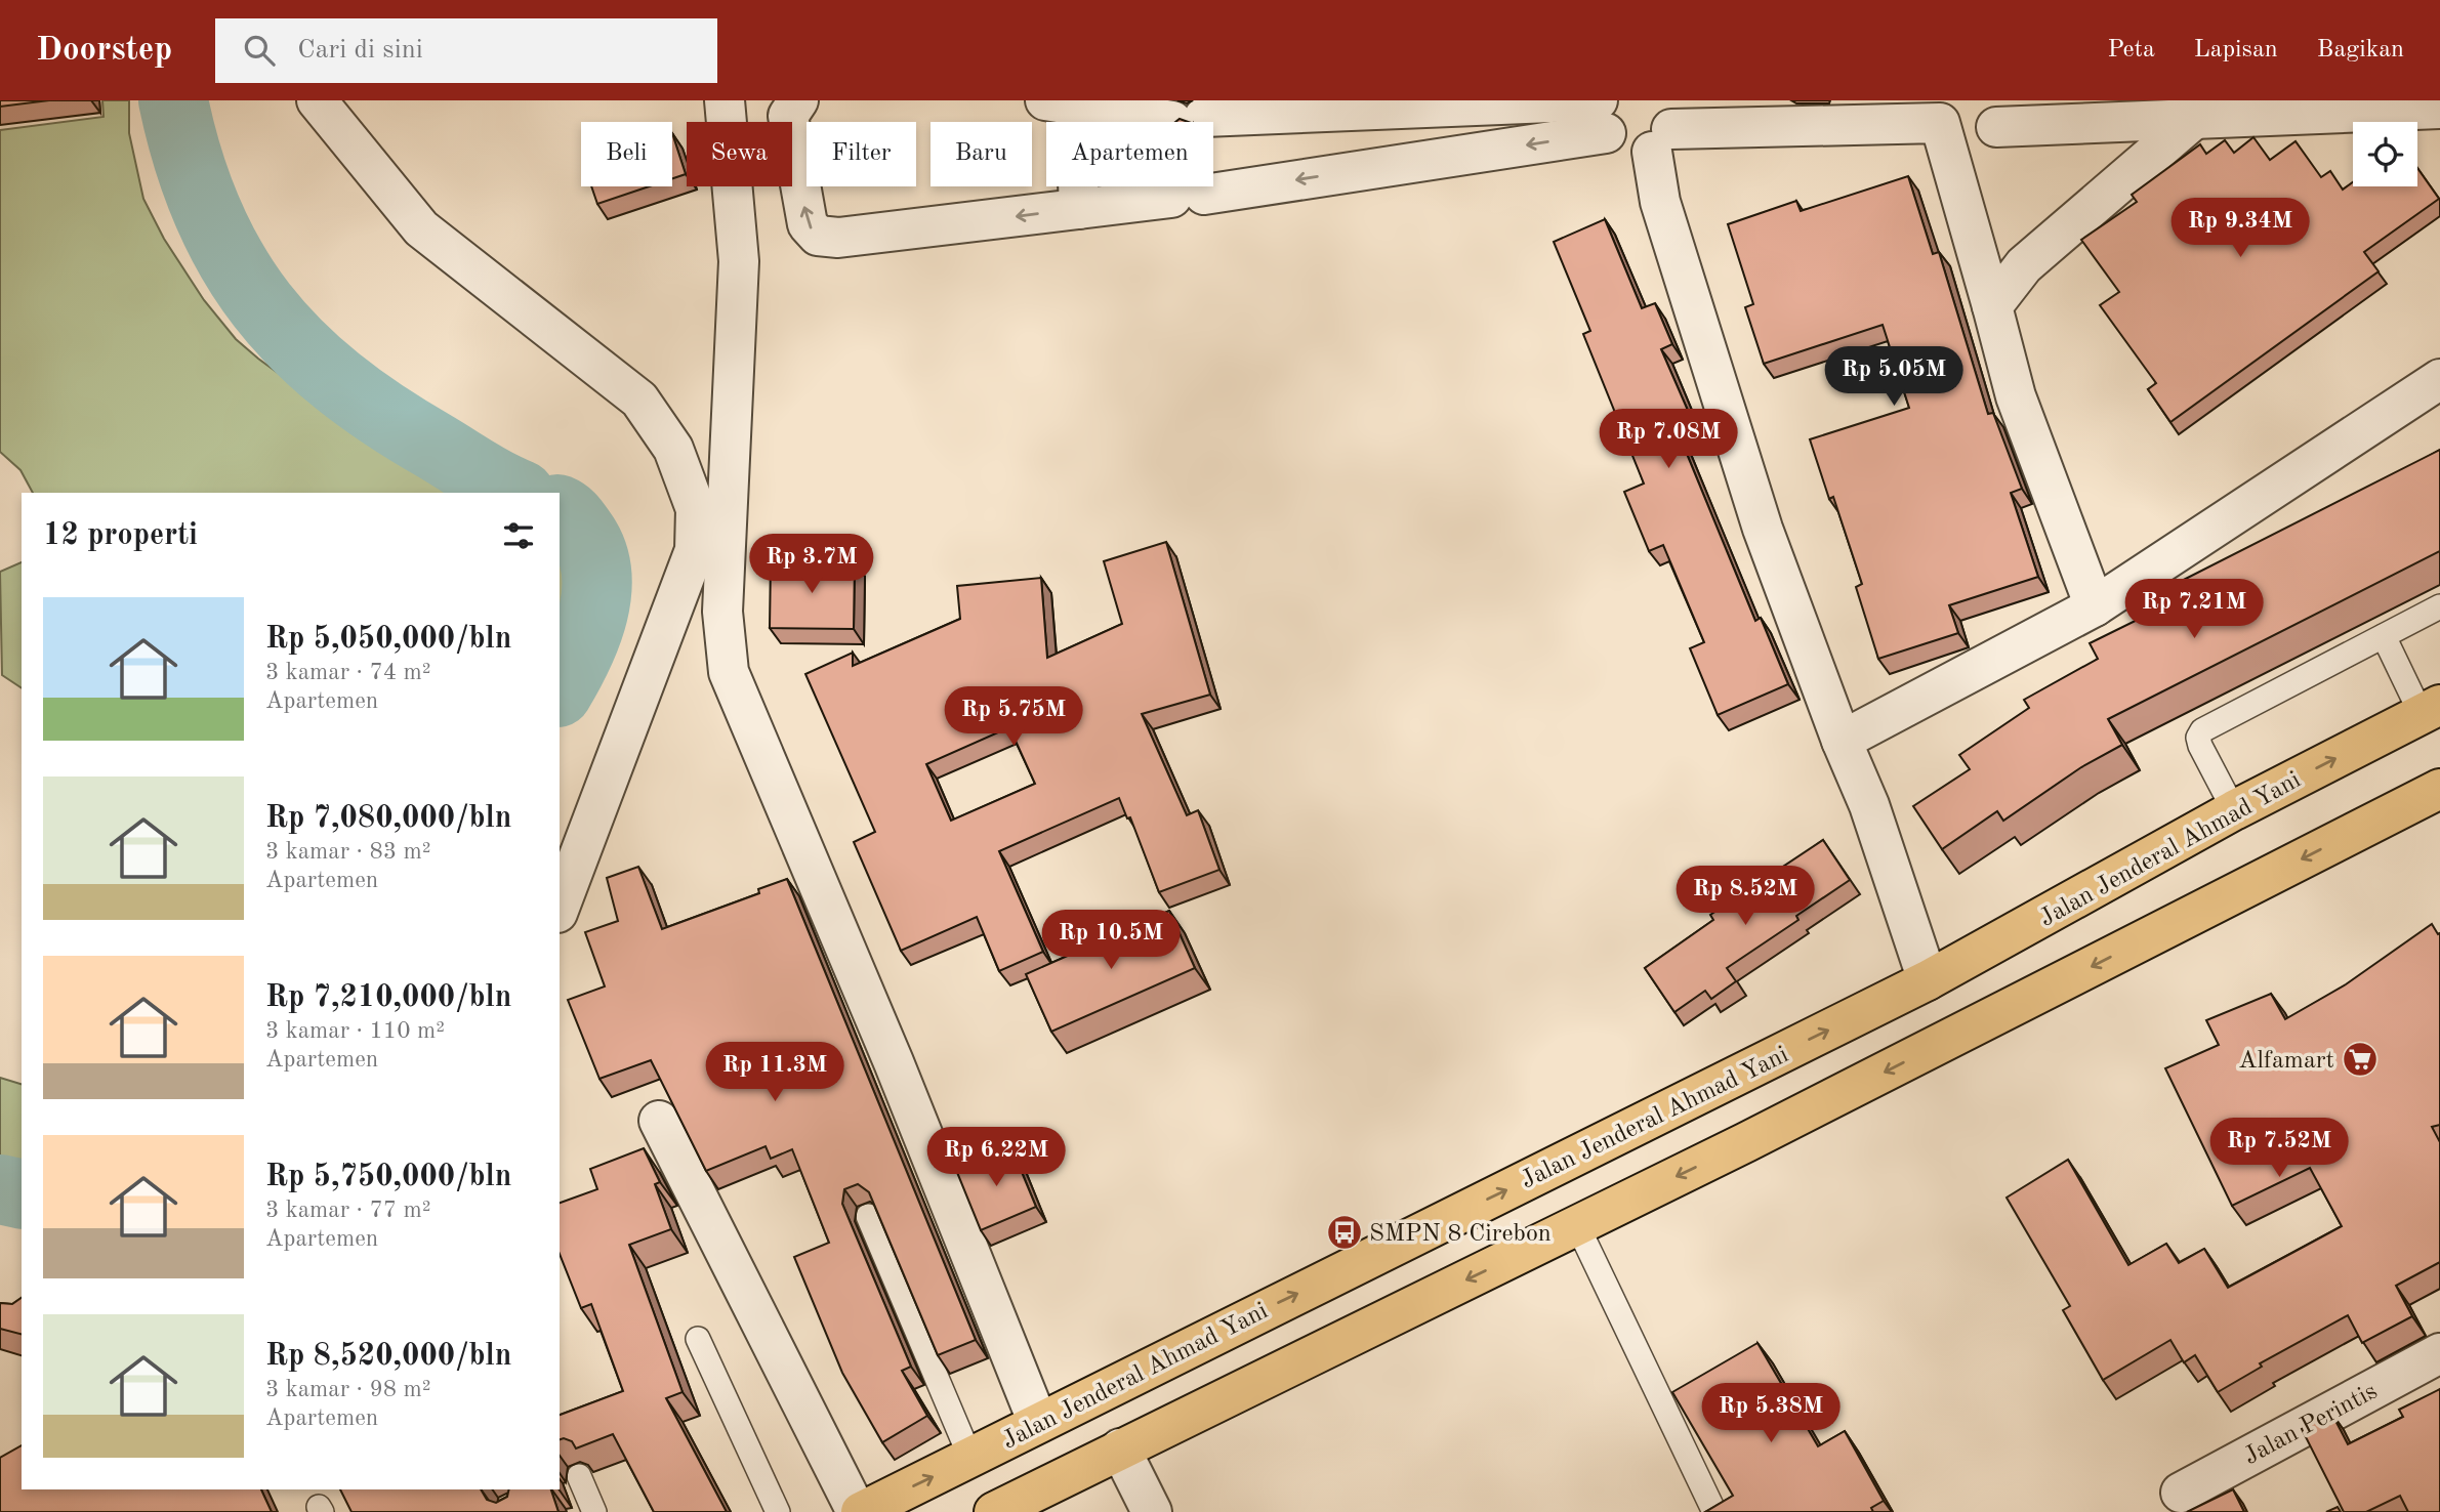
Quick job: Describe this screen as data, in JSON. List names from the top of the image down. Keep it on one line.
{"streets":{"highway":["Jalan Jenderal Ahmad Yani"],"street":["Jalan Perintis"]},"places":{"supermarket":["Alfamart"],"bus stop":["SMPN 8 Cirebon"]},"page":{"header":"Doorstep","search":"Cari di sini","nav":["Peta","Lapisan","Bagikan"],"chip":["Beli","Sewa","Filter","Baru","Apartemen"],"price":["Rp 9.34M","Rp 5.05M","Rp 7.08M","Rp 3.7M","Rp 7.21M","Rp 5.75M","Rp 8.52M","Rp 10.5M","Rp 11.3M","Rp 7.52M","Rp 6.22M","Rp 5.38M"],"heading":"12 properti","list":[{"name":"Rp 5,050,000/bln","note":"3 kamar · 74 m² · Apartemen"},{"name":"Rp 7,080,000/bln","note":"3 kamar · 83 m² · Apartemen"},{"name":"Rp 7,210,000/bln","note":"3 kamar · 110 m² · Apartemen"},{"name":"Rp 5,750,000/bln","note":"3 kamar · 77 m² · Apartemen"},{"name":"Rp 8,520,000/bln","note":"3 kamar · 98 m² · Apartemen"}]}}
